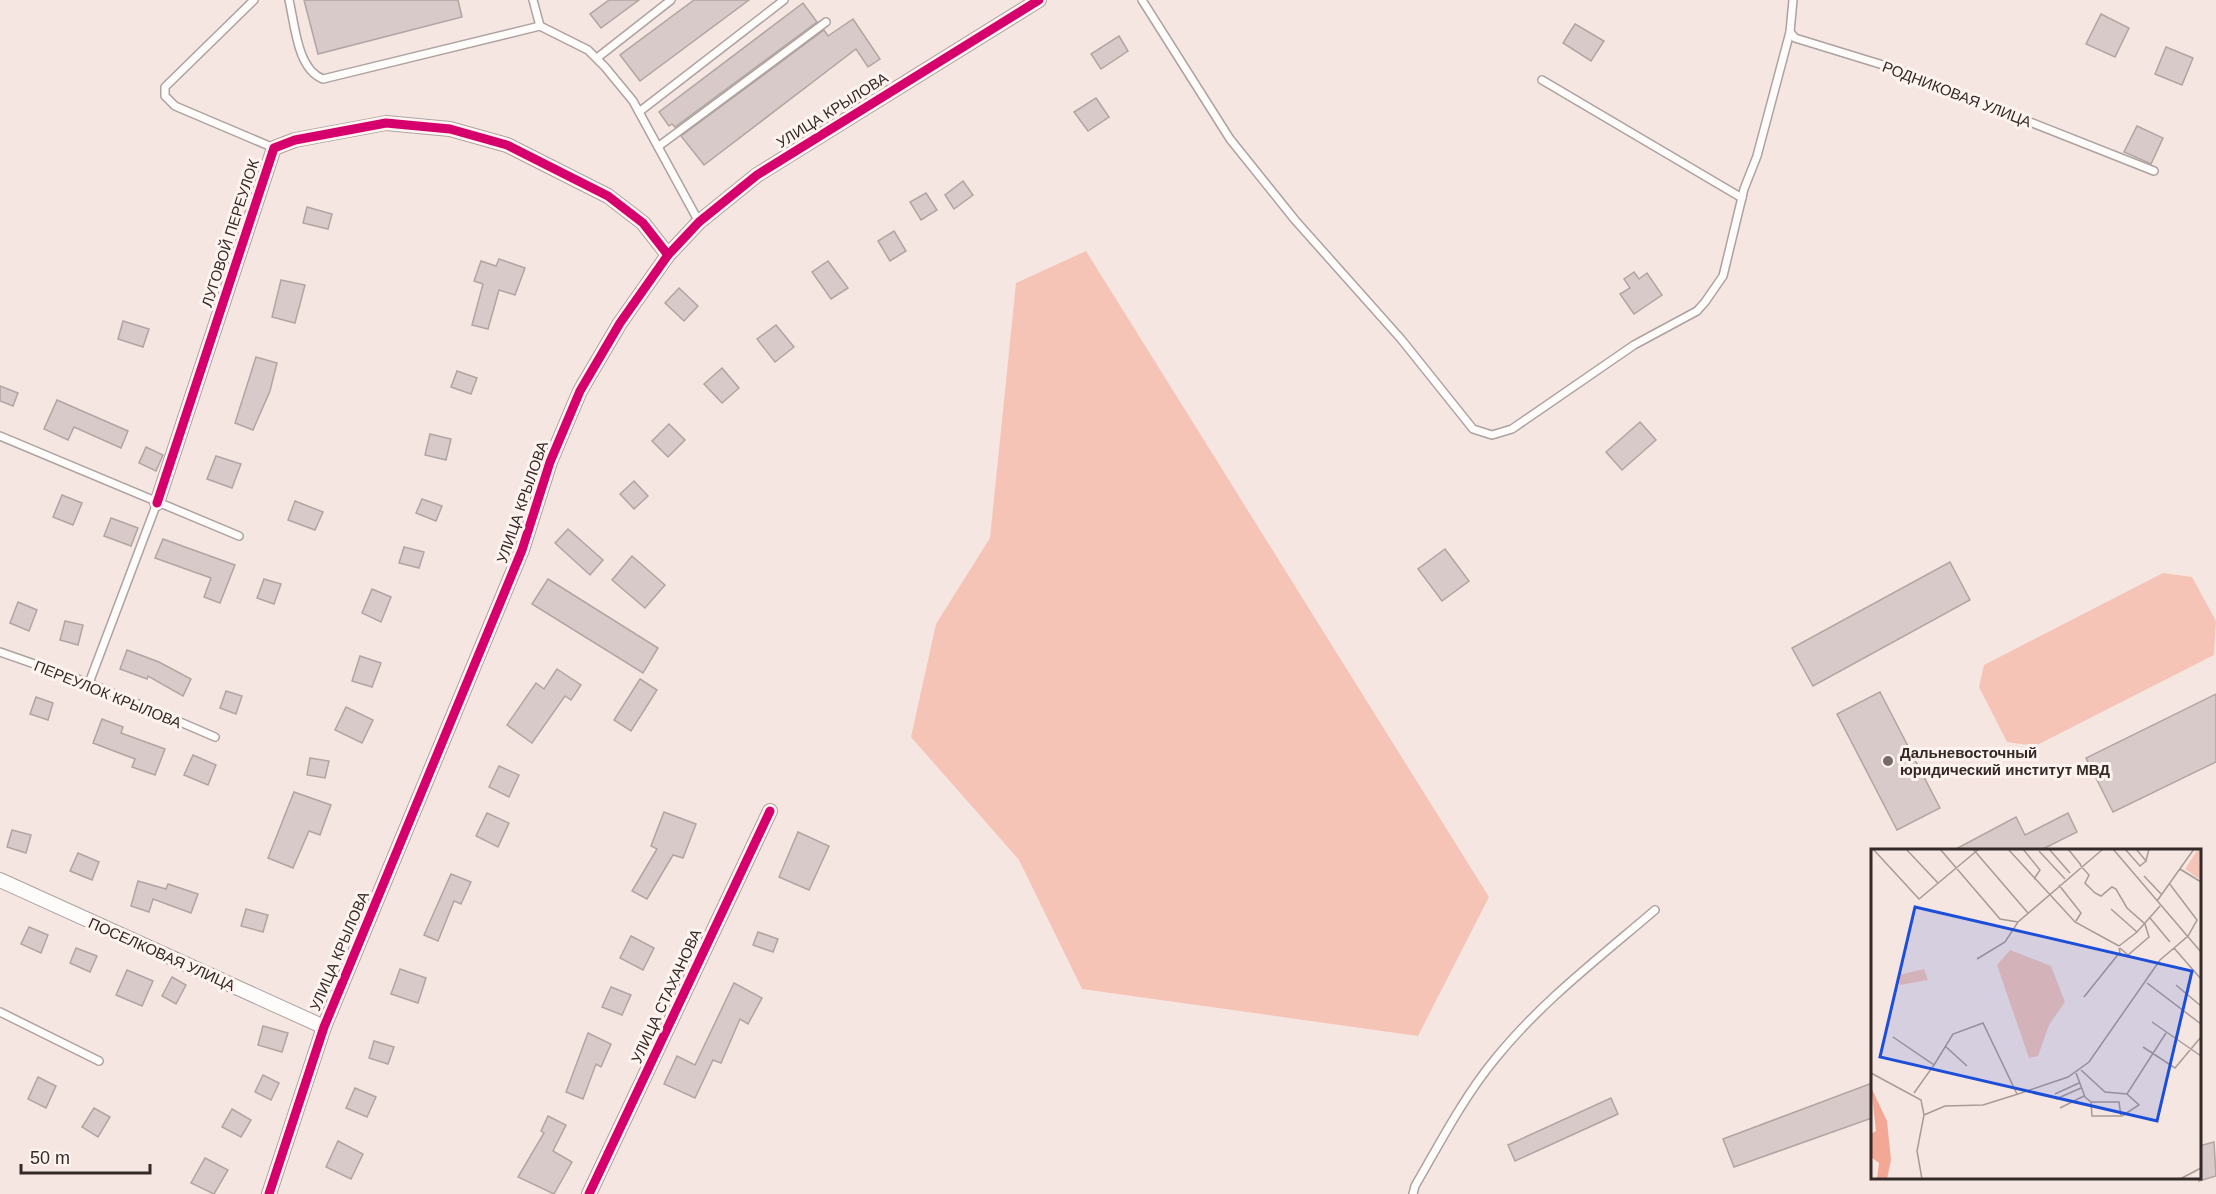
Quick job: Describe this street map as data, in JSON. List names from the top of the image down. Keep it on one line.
{"streets":{"street":["УЛИЦА КРЫЛОВА","ЛУГОВОЙ ПЕРЕУЛОК","ПОСЕЛКОВАЯ УЛИЦА","УЛИЦА СТАХАНОВА"],"lane":["РОДНИКОВАЯ УЛИЦА","ПЕРЕУЛОК КРЫЛОВА"]},"crossings":[["УЛИЦА КРЫЛОВА","ЛУГОВОЙ ПЕРЕУЛОК"],["УЛИЦА КРЫЛОВА","ПОСЕЛКОВАЯ УЛИЦА"],["ЛУГОВОЙ ПЕРЕУЛОК","ПЕРЕУЛОК КРЫЛОВА"]],"places":["Дальневосточный юридический институт МВД"],"scale_bar":"50 m"}
